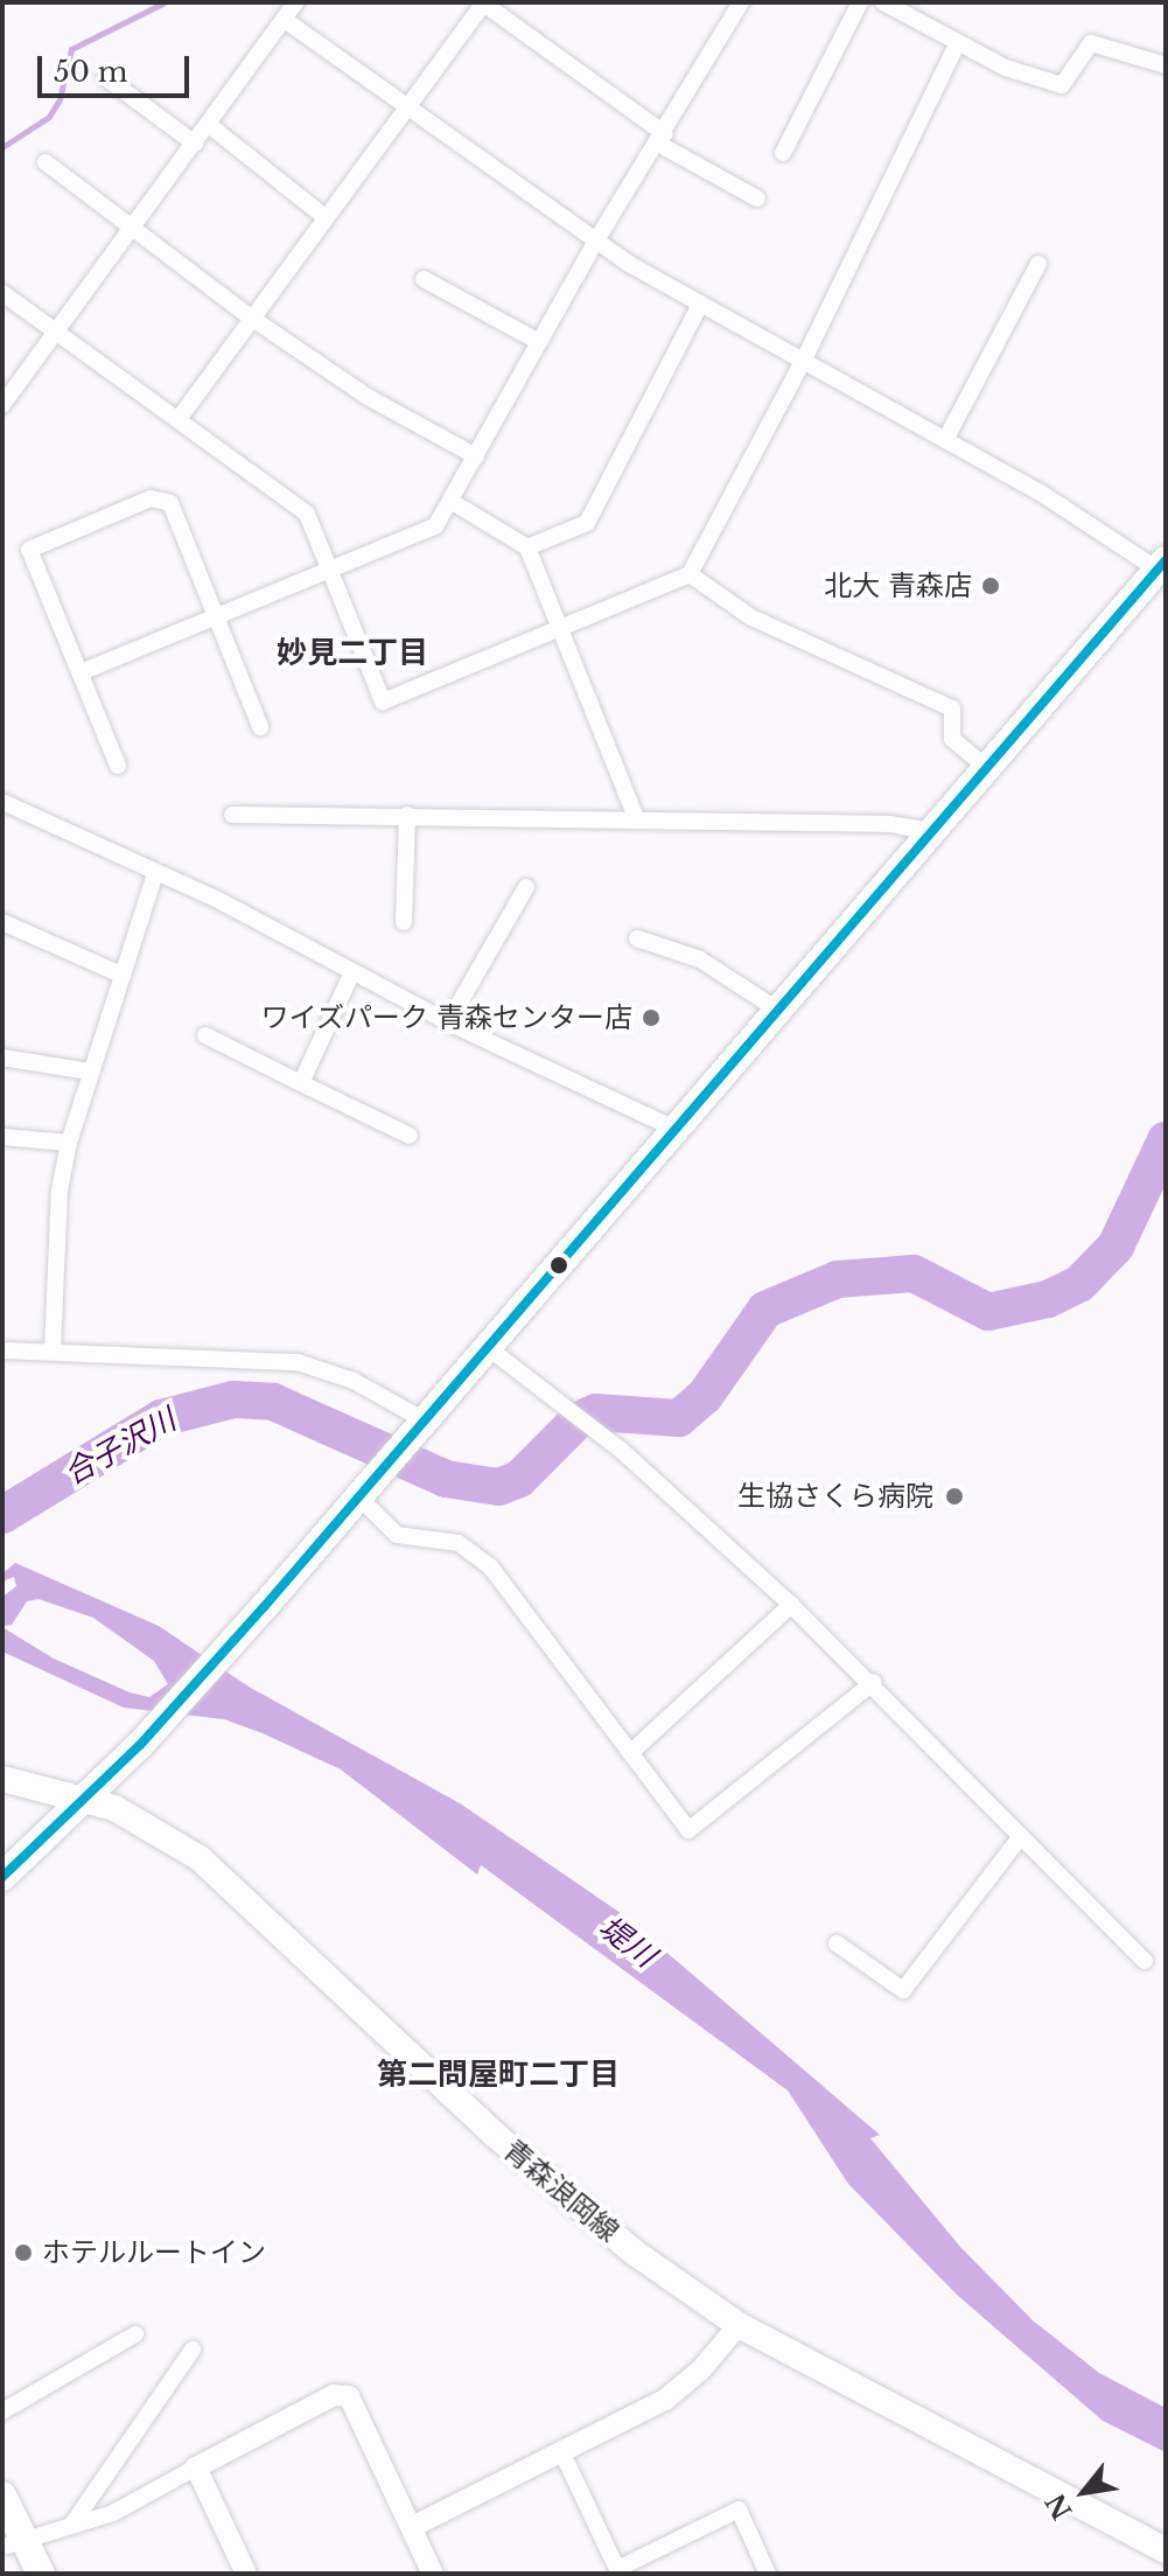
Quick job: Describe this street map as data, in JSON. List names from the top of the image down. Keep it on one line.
{"streets":{"main road":["青森浪岡線"]},"districts":["妙見二丁目","第二問屋町二丁目"],"water":["合子沢川","堤川"],"places":["北大 青森店","ワイズパーク 青森センター店","生協さくら病院","ホテルルートイン"],"scale_bar":"50 m","north":"bottom left"}
